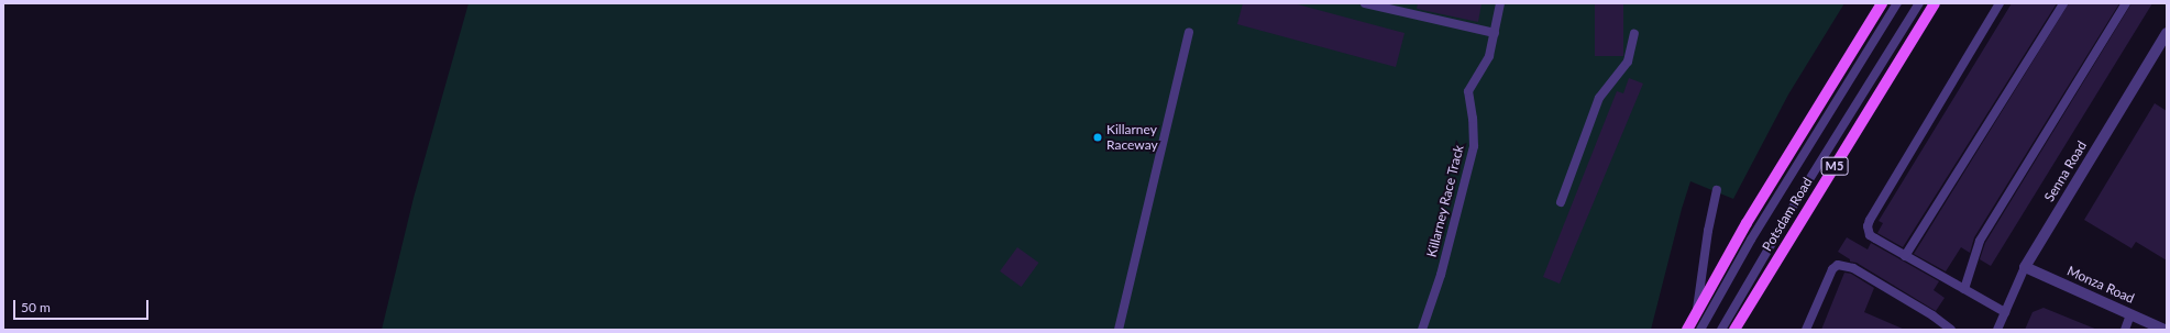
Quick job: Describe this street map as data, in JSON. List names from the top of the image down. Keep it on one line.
{"streets":{"main road":["M5","Potsdam Road"],"street":["Senna Road","Monza Road"],"lane":["Killarney Race Track"]},"crossings":[["Senna Road","Monza Road"]],"places":["Killarney Raceway"],"scale_bar":"50 m"}
